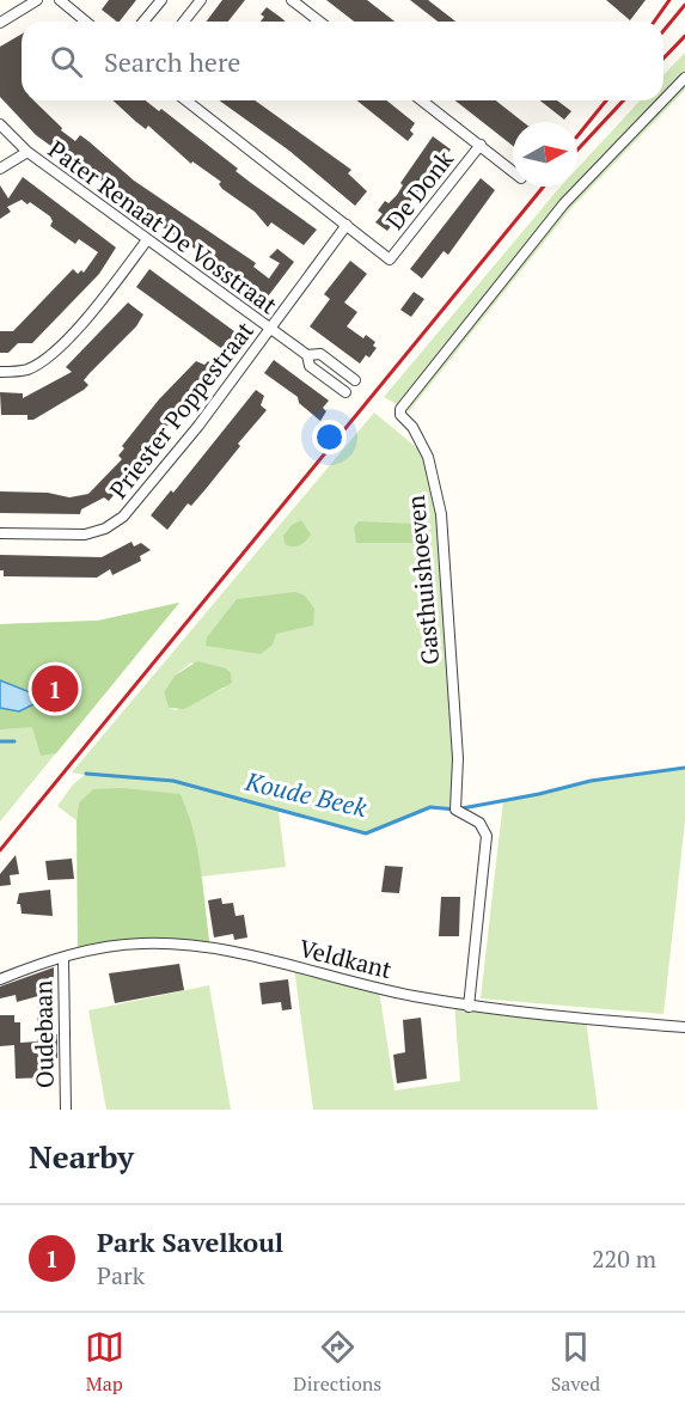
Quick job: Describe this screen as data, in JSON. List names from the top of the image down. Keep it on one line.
{"streets":{"street":["De Donk","Pater Renaat De Vosstraat","Priester Poppestraat","Gasthuishoeven","Veldkant","Oudebaan"]},"crossings":[["De Donk","Priester Poppestraat"],["Pater Renaat De Vosstraat","Priester Poppestraat"],["Gasthuishoeven","Veldkant"],["Veldkant","Oudebaan"]],"water":["Koude Beek"],"north":"right","page":{"search":"Search here","pins":"1","heading":"Nearby","list":[{"mark":"1","name":"Park Savelkoul","note":"Park","value":"220 m"}],"nav":["Map","Directions","Saved"]}}
